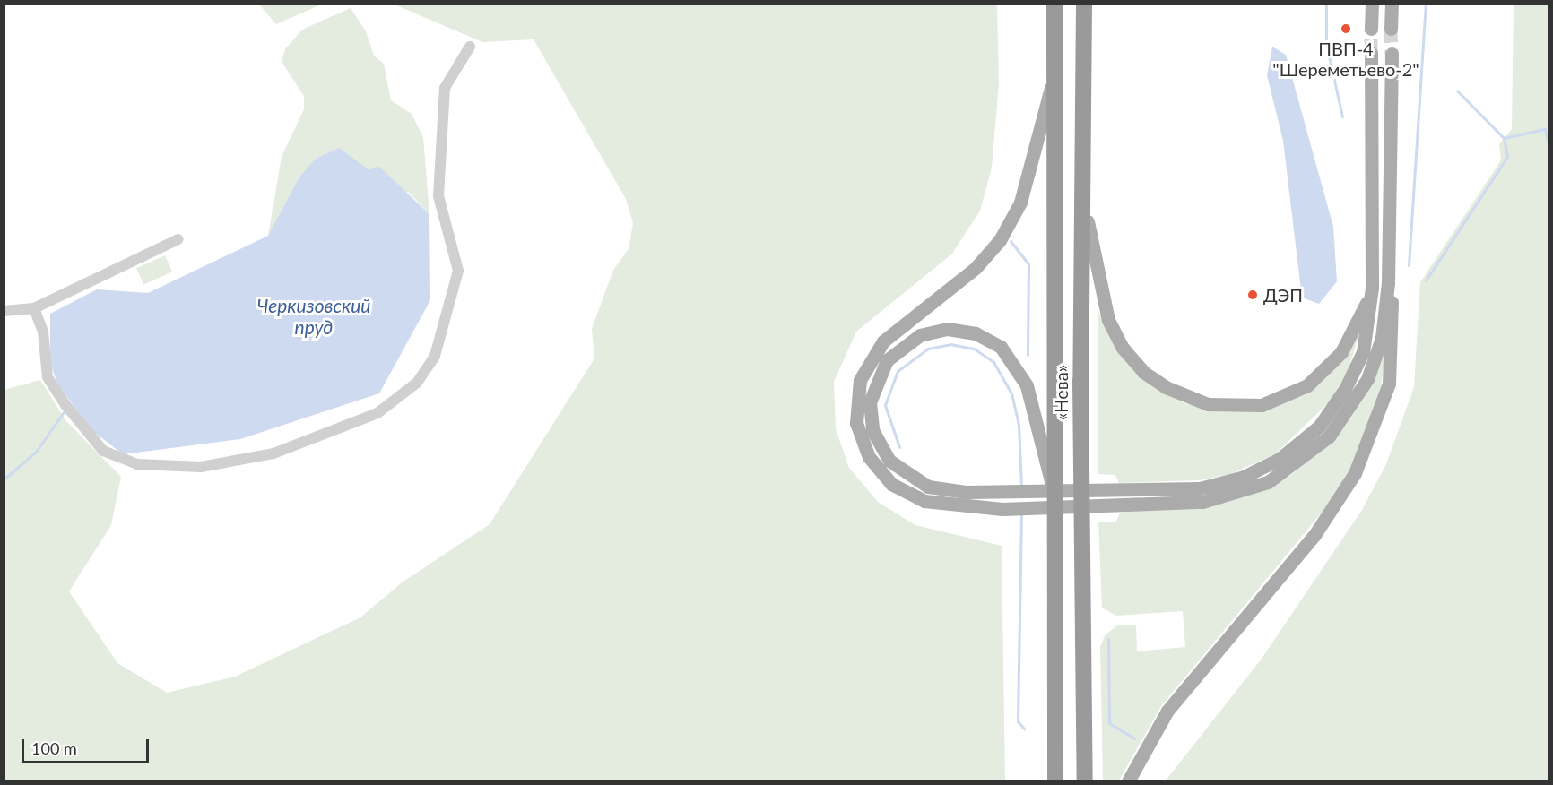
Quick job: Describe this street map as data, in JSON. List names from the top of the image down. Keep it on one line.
{"streets":{"highway":["«Нева»"]},"water":["Черкизовский пруд"],"places":["ПВП-4 \"Шереметьево-2\"","ДЭП"],"scale_bar":"100 m"}
